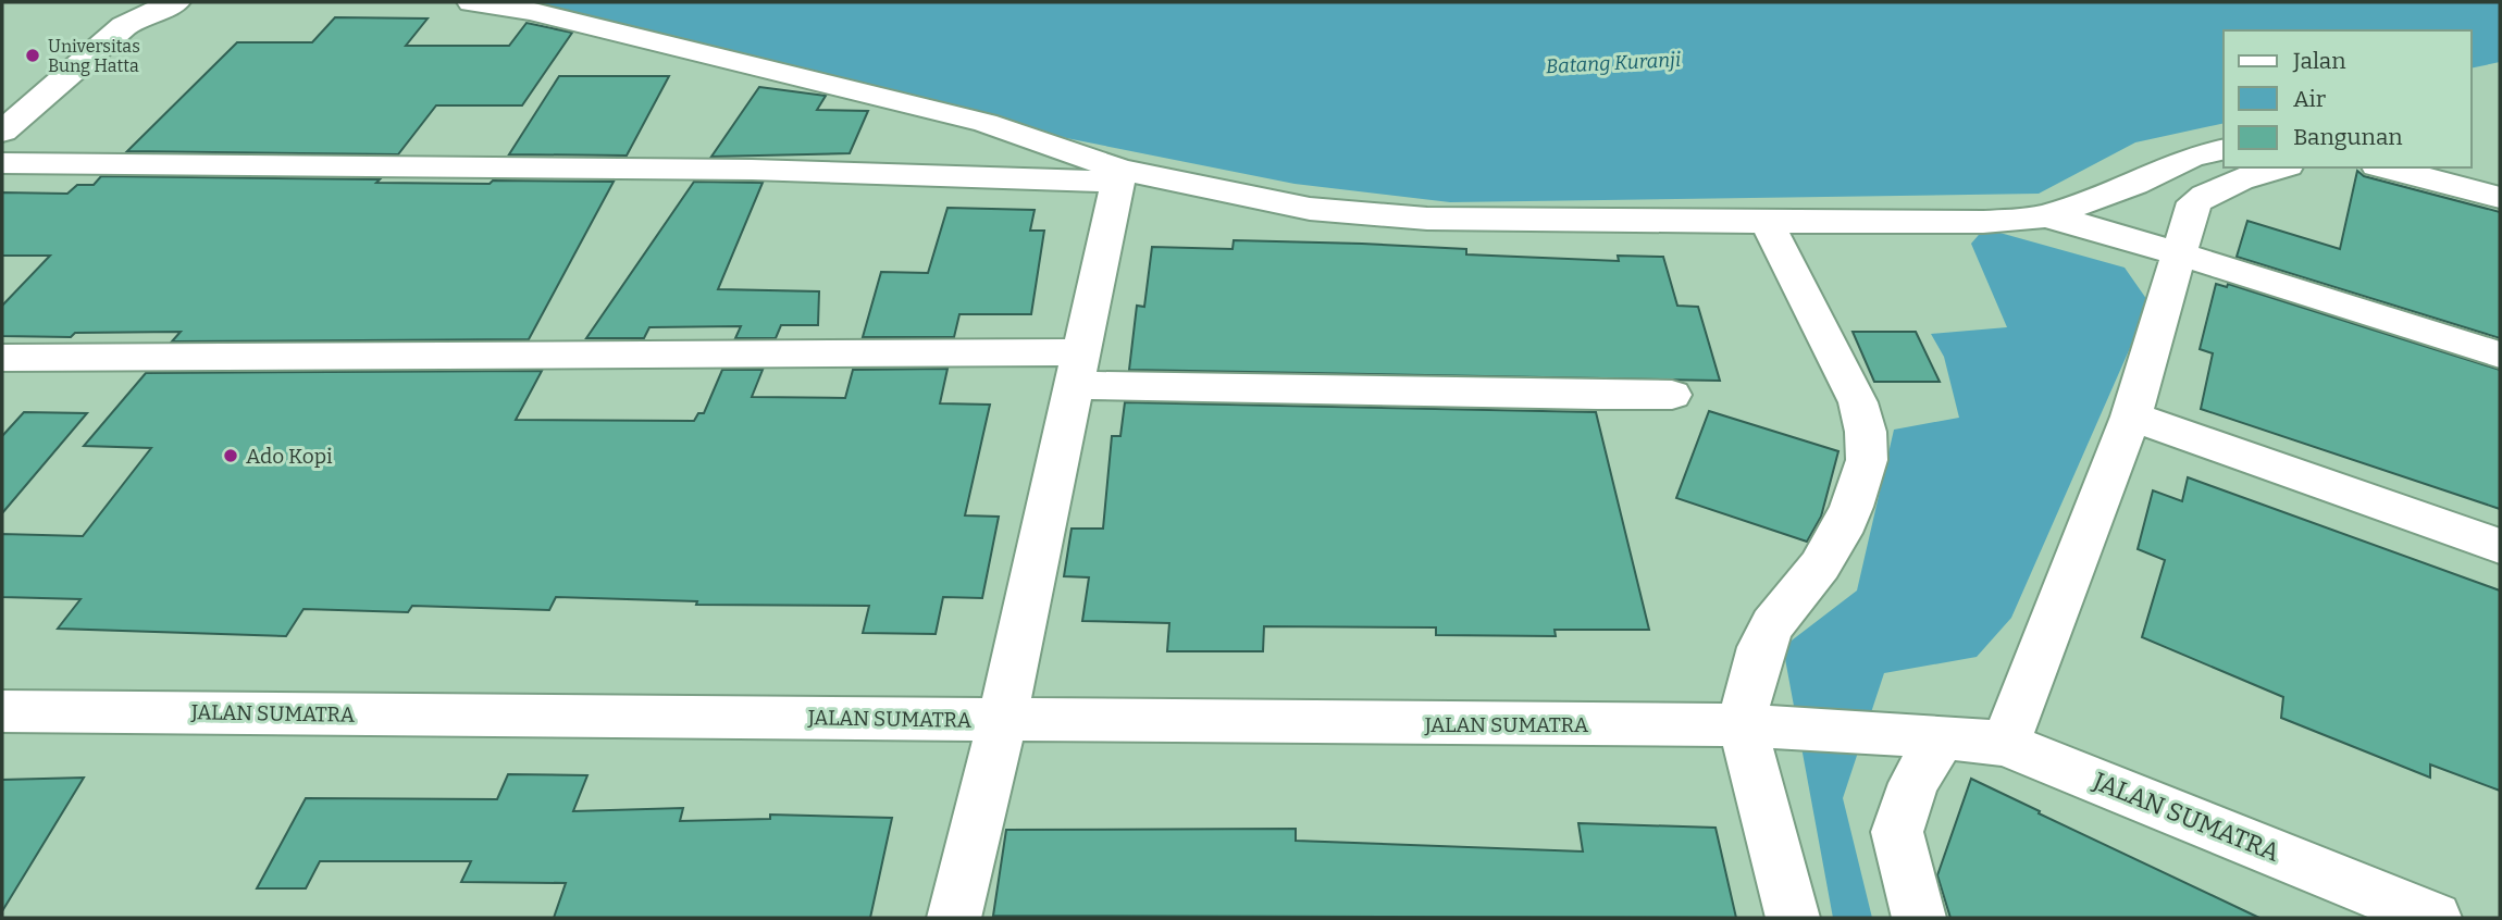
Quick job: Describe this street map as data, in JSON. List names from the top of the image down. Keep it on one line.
{"streets":{"street":["JALAN SUMATRA"]},"water":["Batang Kuranji"],"places":["Universitas Bung Hatta","Ado Kopi"],"legend":["Jalan","Air","Bangunan"]}
